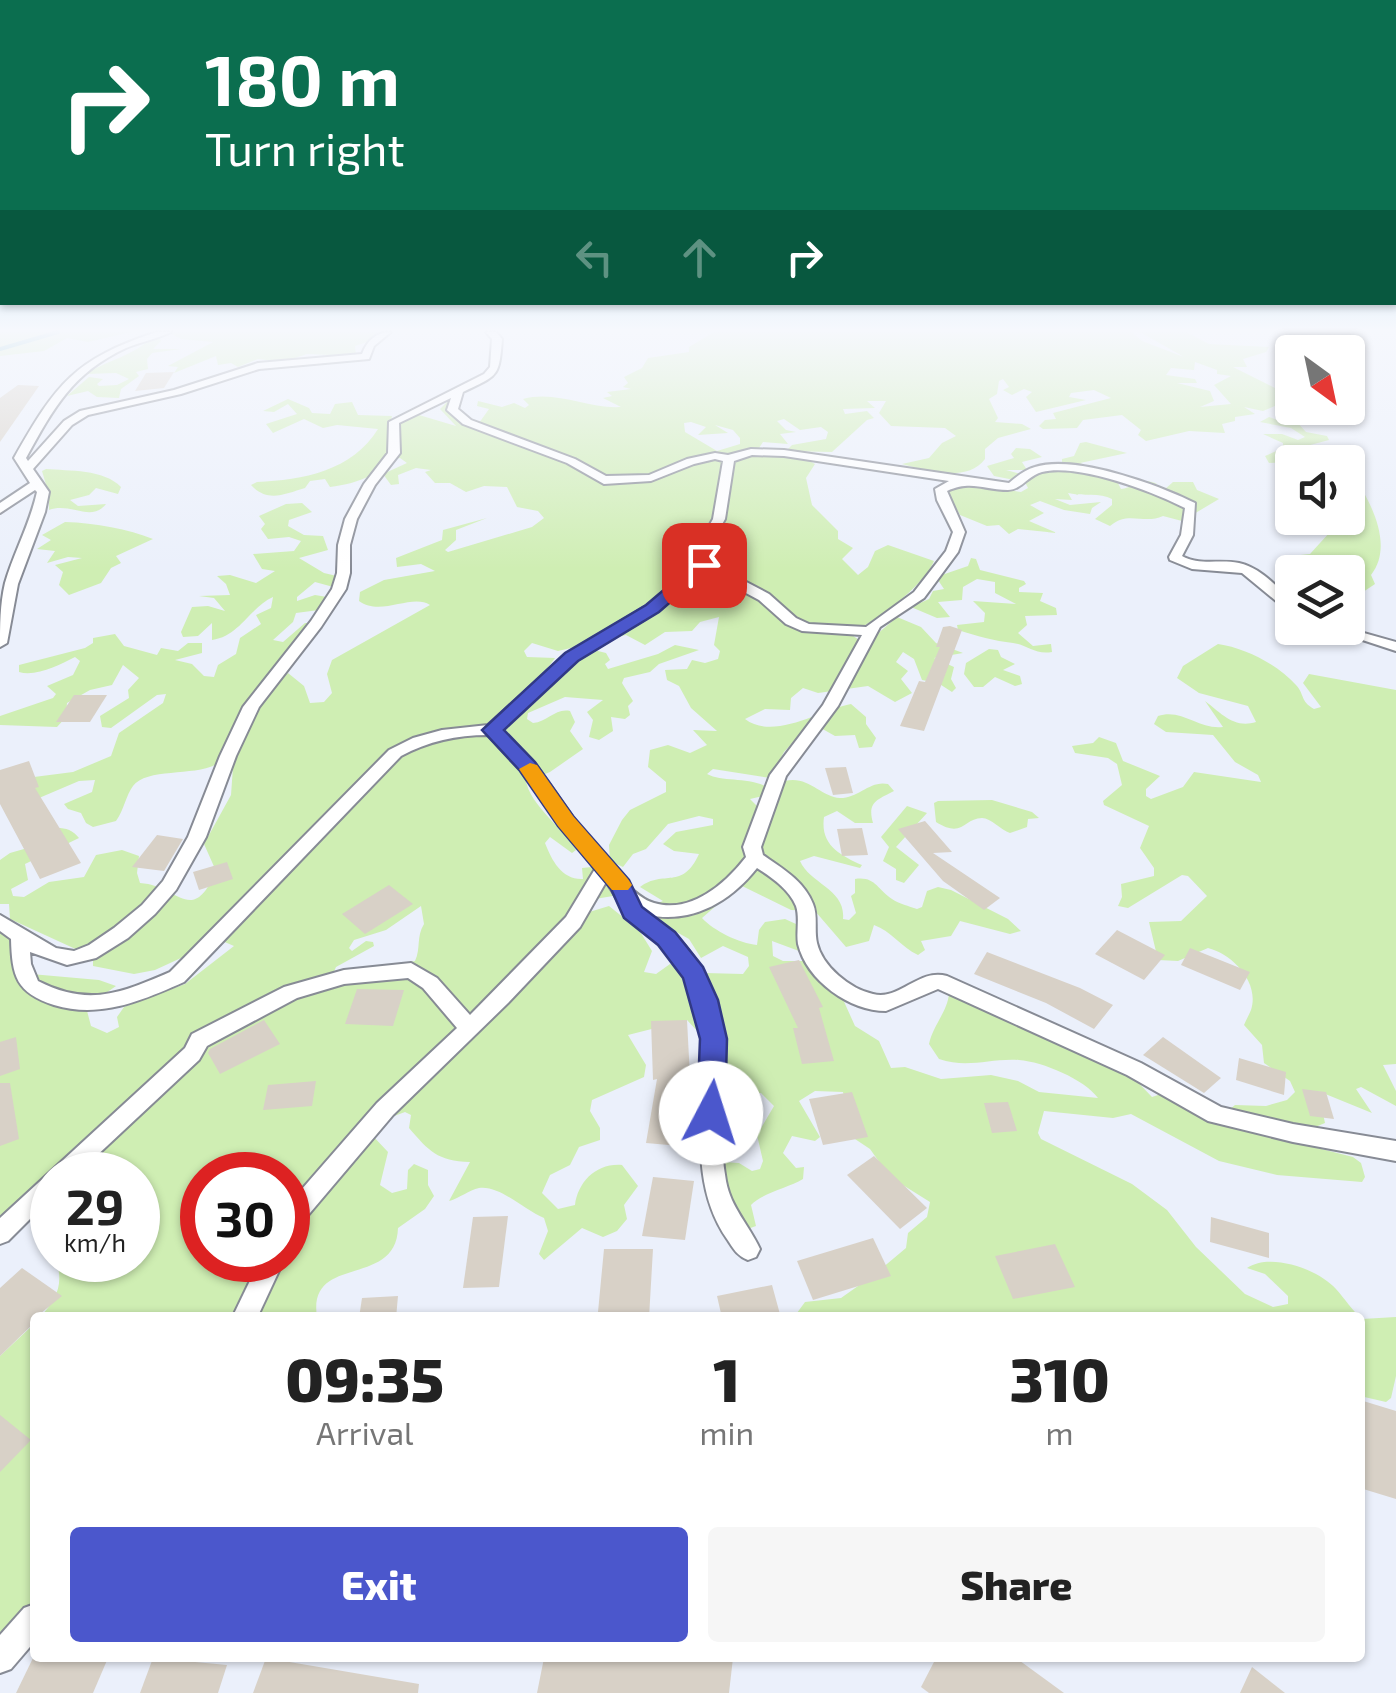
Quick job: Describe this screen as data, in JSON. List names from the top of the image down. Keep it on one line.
{"north":"bottom right","page":{"turn":["180 m","Turn right"],"speed":"29 km/h","limit":"30","eta":["09:35","Arrival","1","min","310","m"],"buttons":["Exit","Share"]}}
